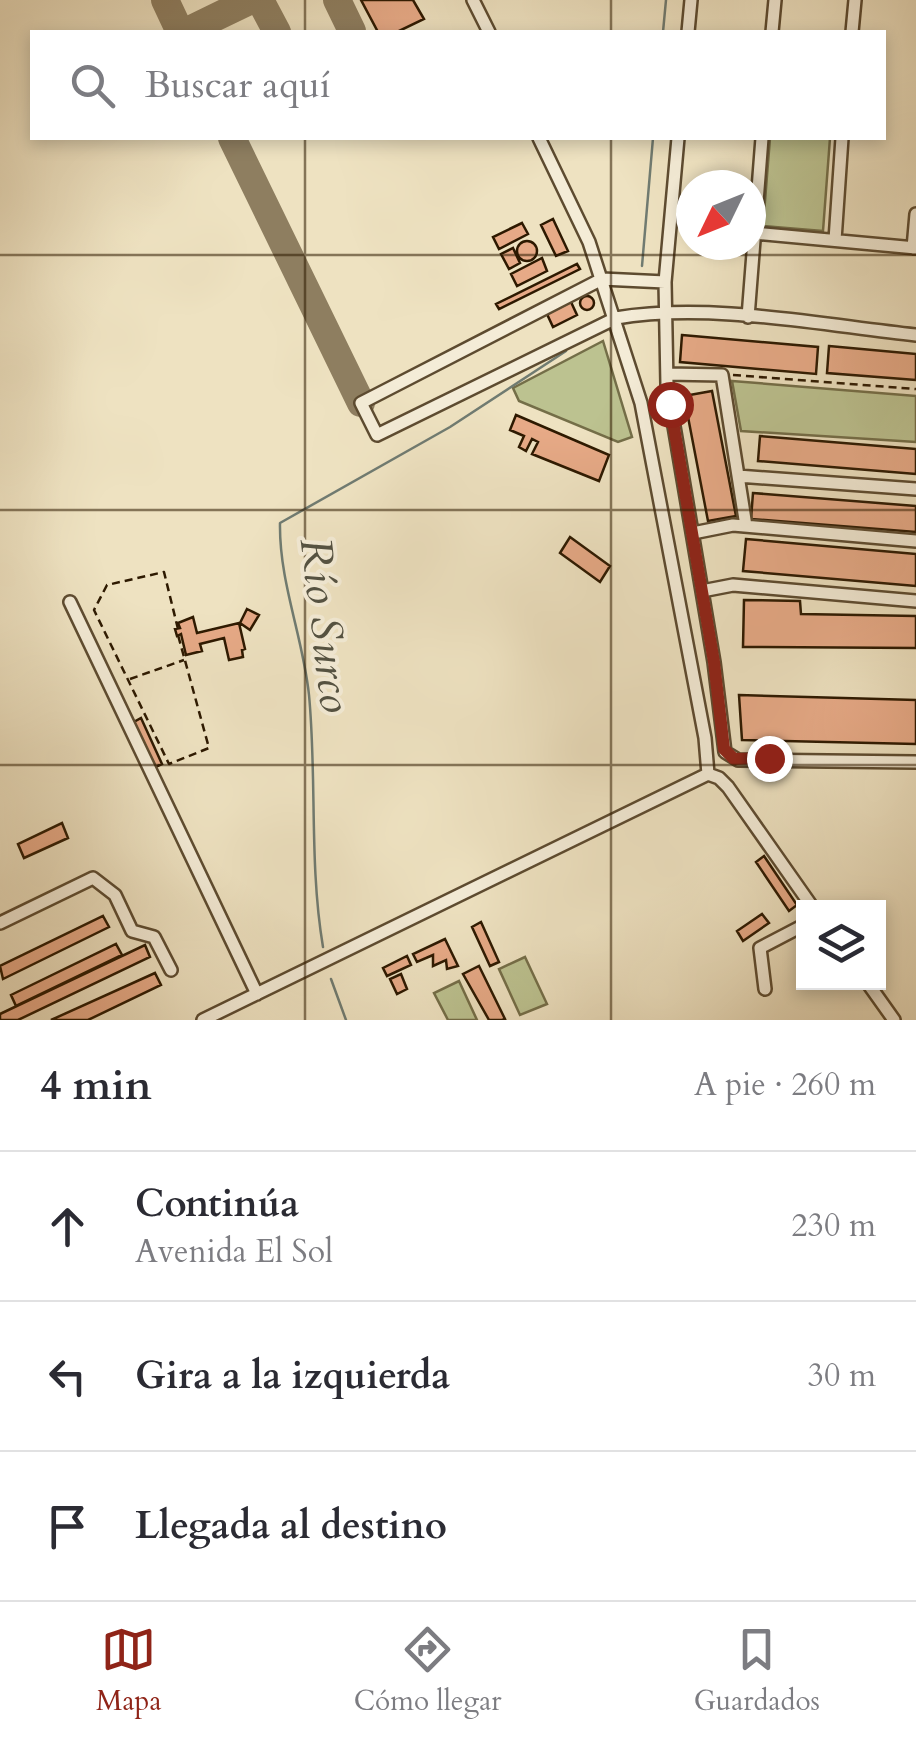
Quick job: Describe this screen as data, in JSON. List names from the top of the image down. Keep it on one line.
{"water":["Río Surco"],"north":"bottom left","page":{"search":"Buscar aquí","heading":["4 min","A pie · 260 m"],"list":[["Continúa","Avenida El Sol","230 m"],["Gira a la izquierda","30 m"],"Llegada al destino"],"nav":["Mapa","Cómo llegar","Guardados"]}}
